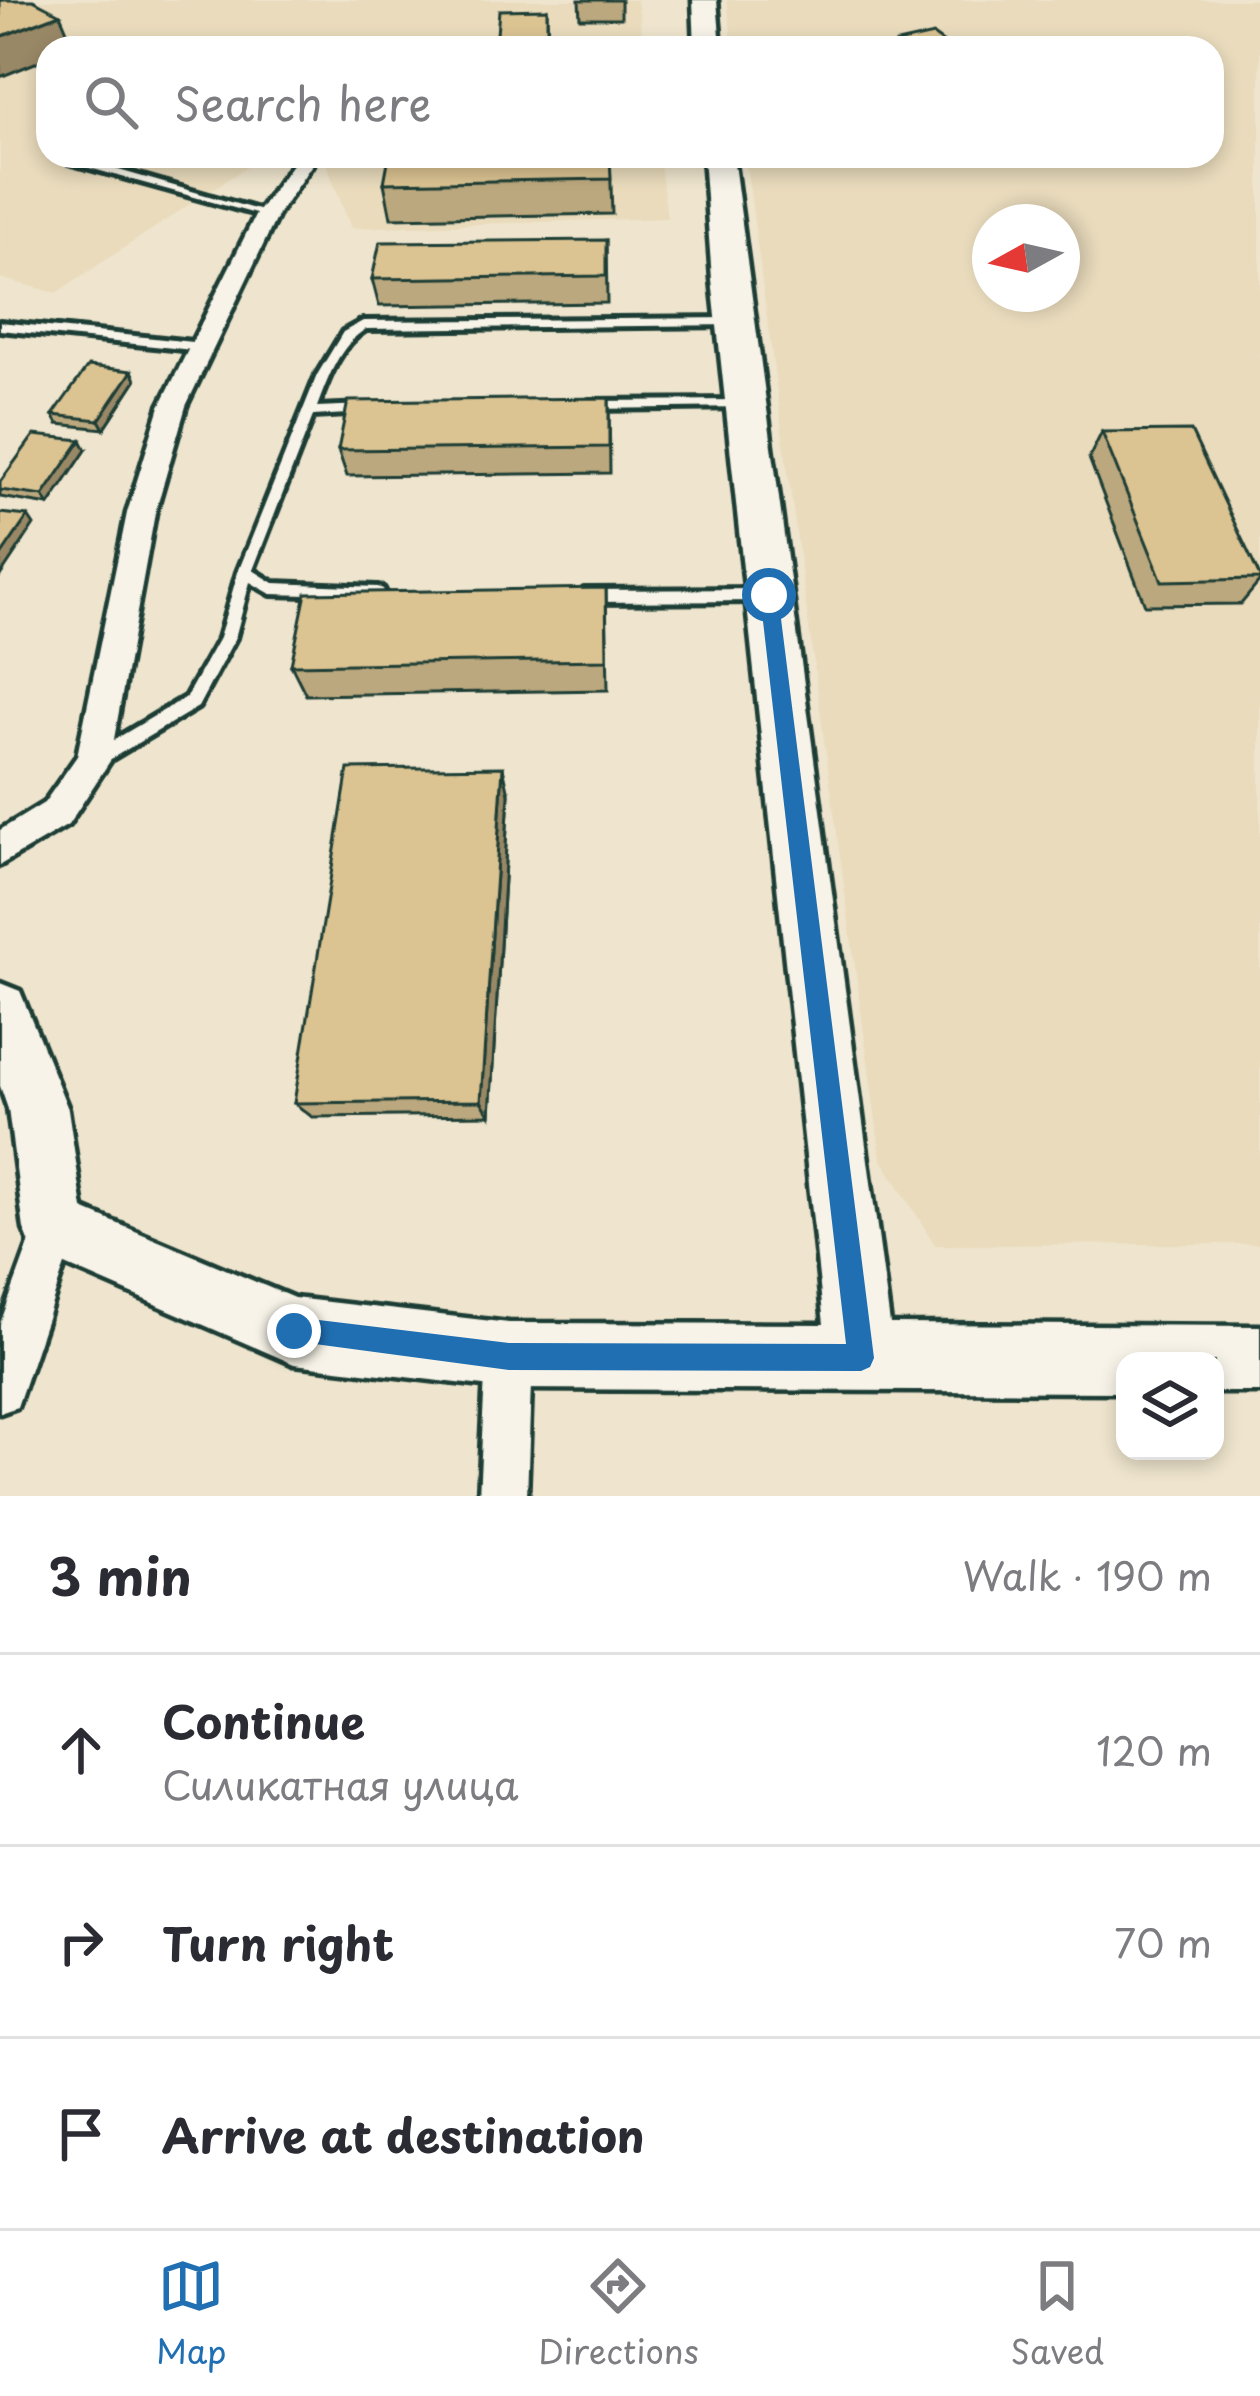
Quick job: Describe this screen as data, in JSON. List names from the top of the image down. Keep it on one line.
{"north":"left","page":{"search":"Search here","heading":["3 min","Walk · 190 m"],"list":[["Continue","Силикатная улица","120 m"],["Turn right","70 m"],"Arrive at destination"],"nav":["Map","Directions","Saved"]}}
